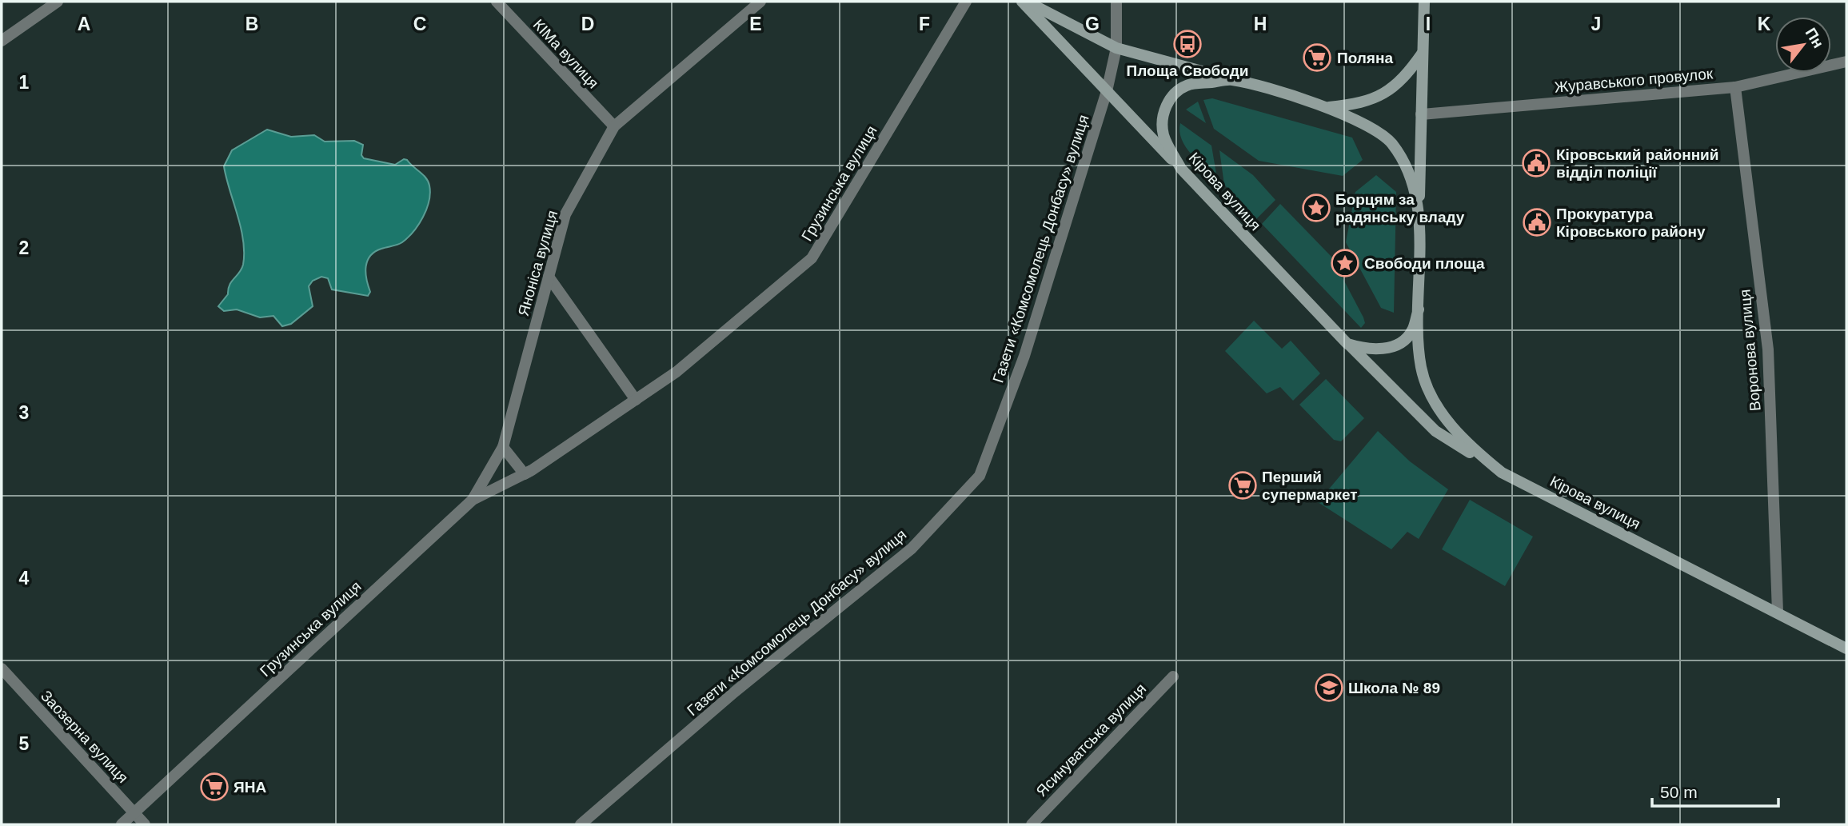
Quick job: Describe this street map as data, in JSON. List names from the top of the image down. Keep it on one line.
{"streets":{"main road":["Кірова вулиця"],"street":["КІМа вулиця","Журавського провулок","Грузинська вулиця","Газети «Комсомолець Донбасу» вулиця","Яноніса вулиця","Воронова вулиця","Заозерна вулиця","Ясинуватська вулиця"]},"crossings":[["КІМа вулиця","Яноніса вулиця"],["Журавського провулок","Кірова вулиця"],["Журавського провулок","Воронова вулиця"],["Грузинська вулиця","Яноніса вулиця"],["Грузинська вулиця","Заозерна вулиця"],["Кірова вулиця","Воронова вулиця"]],"places":{"bus stop":["Площа Свободи"],"supermarket":["Поляна","Перший супермаркет","ЯНА"],"public building":["Кіровський районний відділ поліції","Прокуратура Кіровського району"],"place":["Борцям за радянську владу","Свободи площа"],"school or university":["Школа № 89"]},"scale_bar":"50 m","north":"top right","grid":{"columns":["A","B","C","D","E","F","G","H","I","J","K"],"rows":["1","2","3","4","5"]}}
